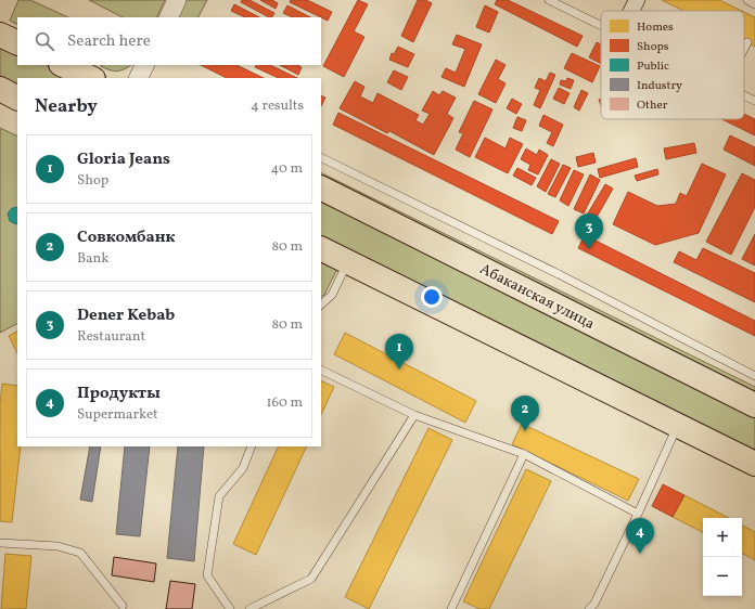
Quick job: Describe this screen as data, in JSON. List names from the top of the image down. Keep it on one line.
{"streets":{"main road":["Абаканская улица"]},"legend":["Homes","Shops","Public","Industry","Other"],"page":{"search":"Search here","heading":["Nearby","4 results"],"list":[{"mark":"1","name":"Gloria Jeans","note":"Shop","value":"40 m"},{"mark":"2","name":"Совкомбанк","note":"Bank","value":"80 m"},{"mark":"3","name":"Dener Kebab","note":"Restaurant","value":"80 m"},{"mark":"4","name":"Продукты","note":"Supermarket","value":"160 m"}],"pins":["3","1","2","4"],"map_buttons":["+","−"]}}
